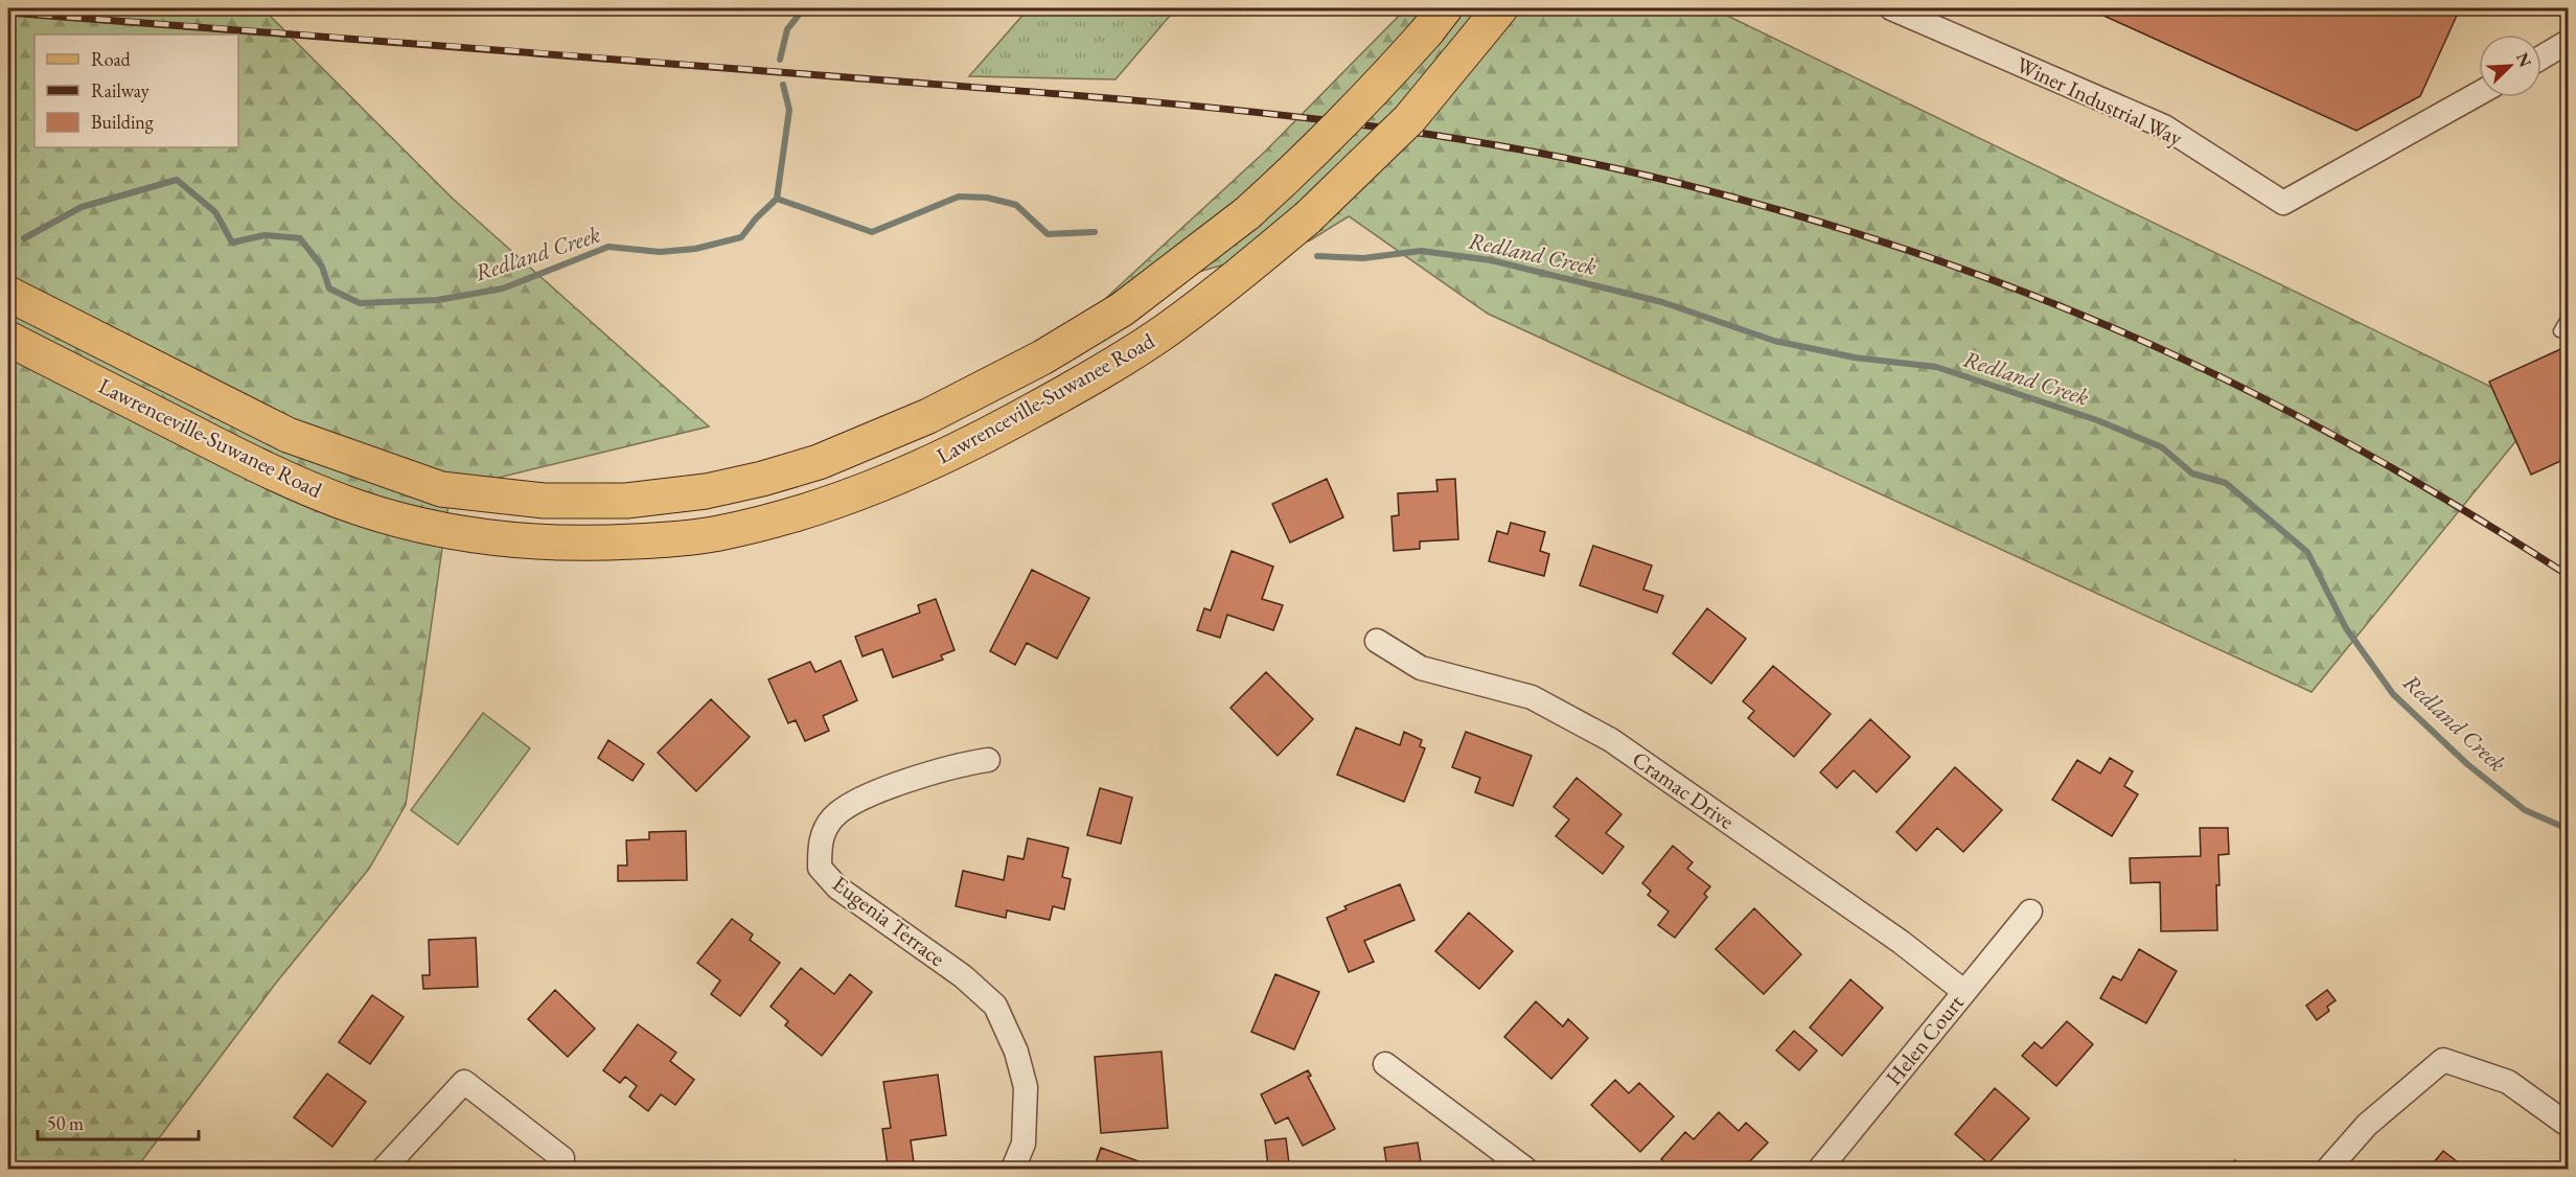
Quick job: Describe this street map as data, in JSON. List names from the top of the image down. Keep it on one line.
{"streets":{"main road":["Lawrenceville-Suwanee Road"],"street":["Winer Industrial Way","Cramac Drive","Eugenia Terrace","Helen Court"]},"crossings":[["Cramac Drive","Helen Court"]],"water":["Redland Creek"],"legend":["Road","Railway","Building"],"scale_bar":"50 m","north":"top right"}
